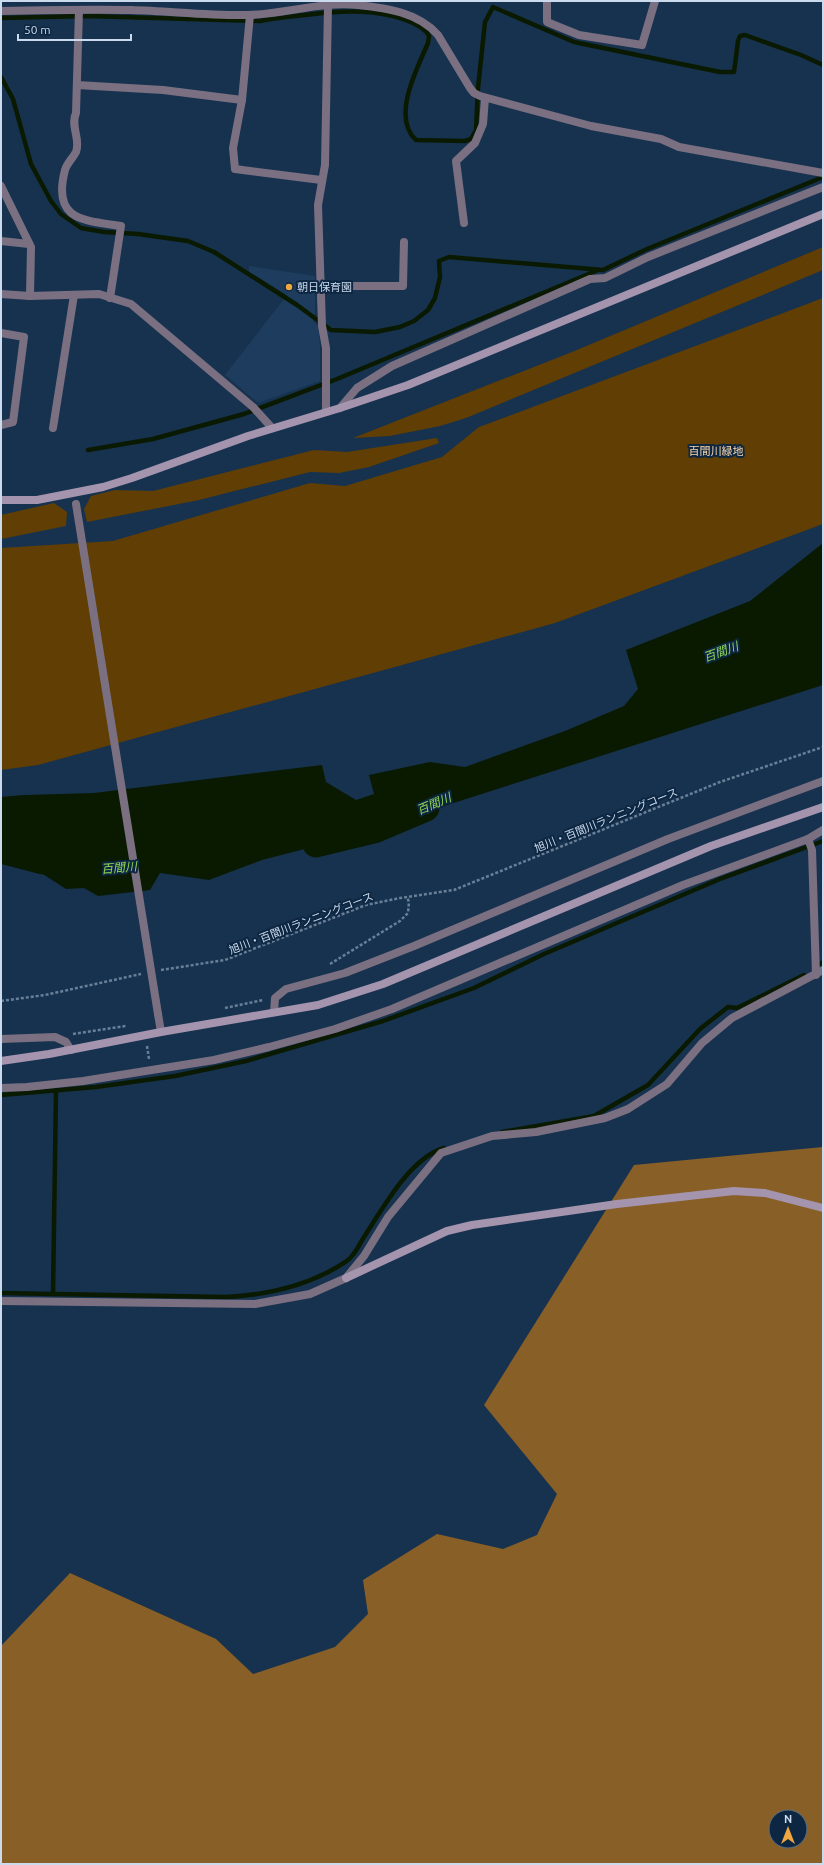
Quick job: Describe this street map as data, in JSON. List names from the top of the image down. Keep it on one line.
{"streets":{"path":["旭川・百間川ランニングコース"]},"water":["百間川"],"parks":["百間川緑地"],"places":["朝日保育園"],"scale_bar":"50 m","north":"top"}
